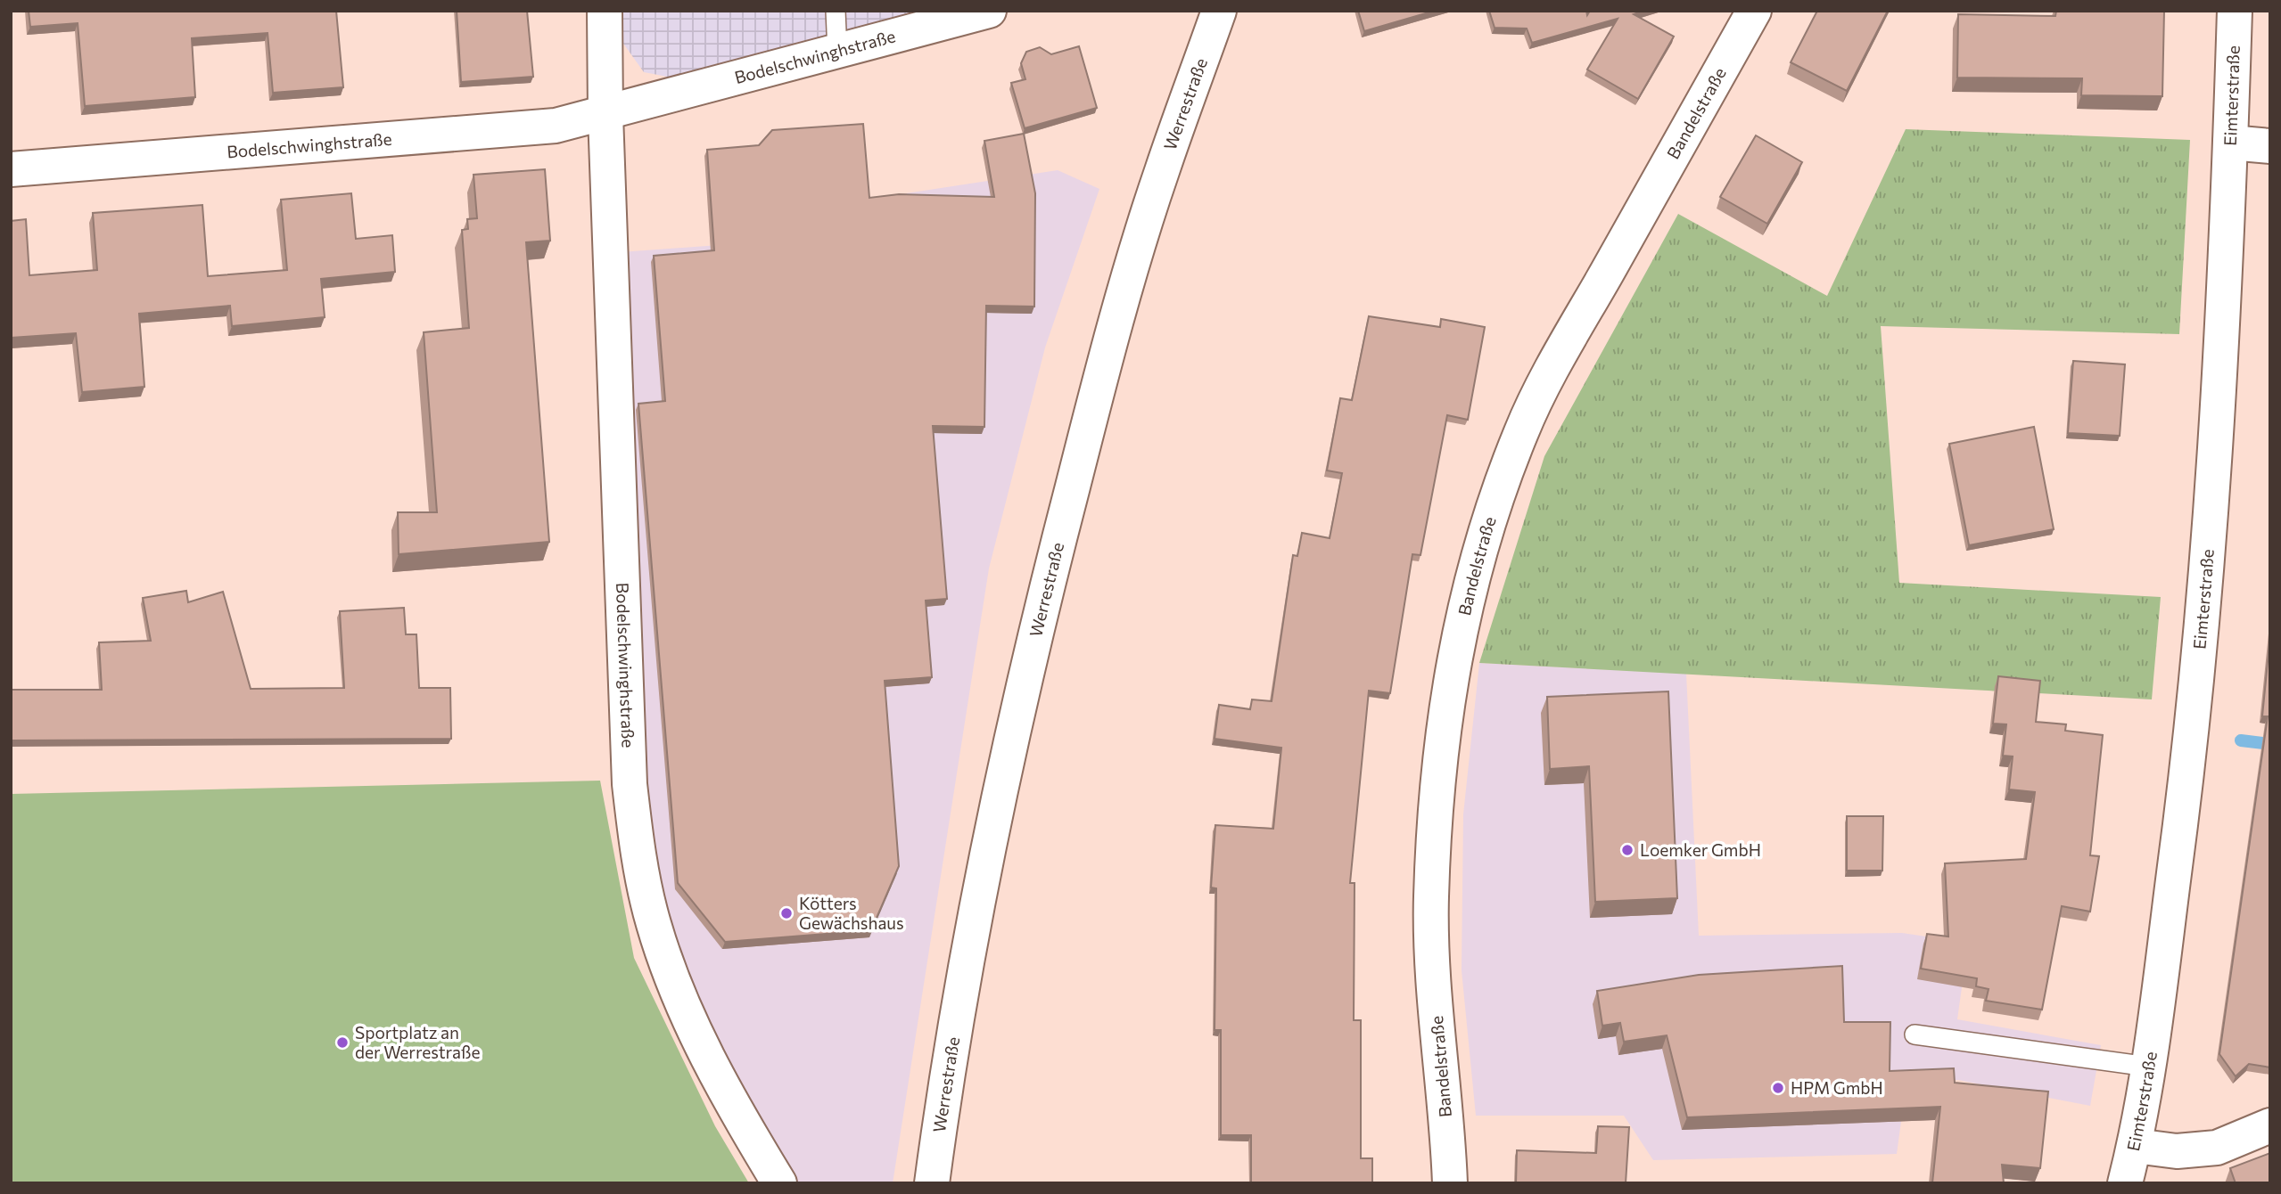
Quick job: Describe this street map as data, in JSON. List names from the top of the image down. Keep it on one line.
{"streets":{"street":["Bodelschwinghstraße","Eimterstraße","Werrestraße","Bandelstraße"]},"places":["Loemker GmbH","Kötters Gewächshaus","Sportplatz an der Werrestraße","HPM GmbH"]}
